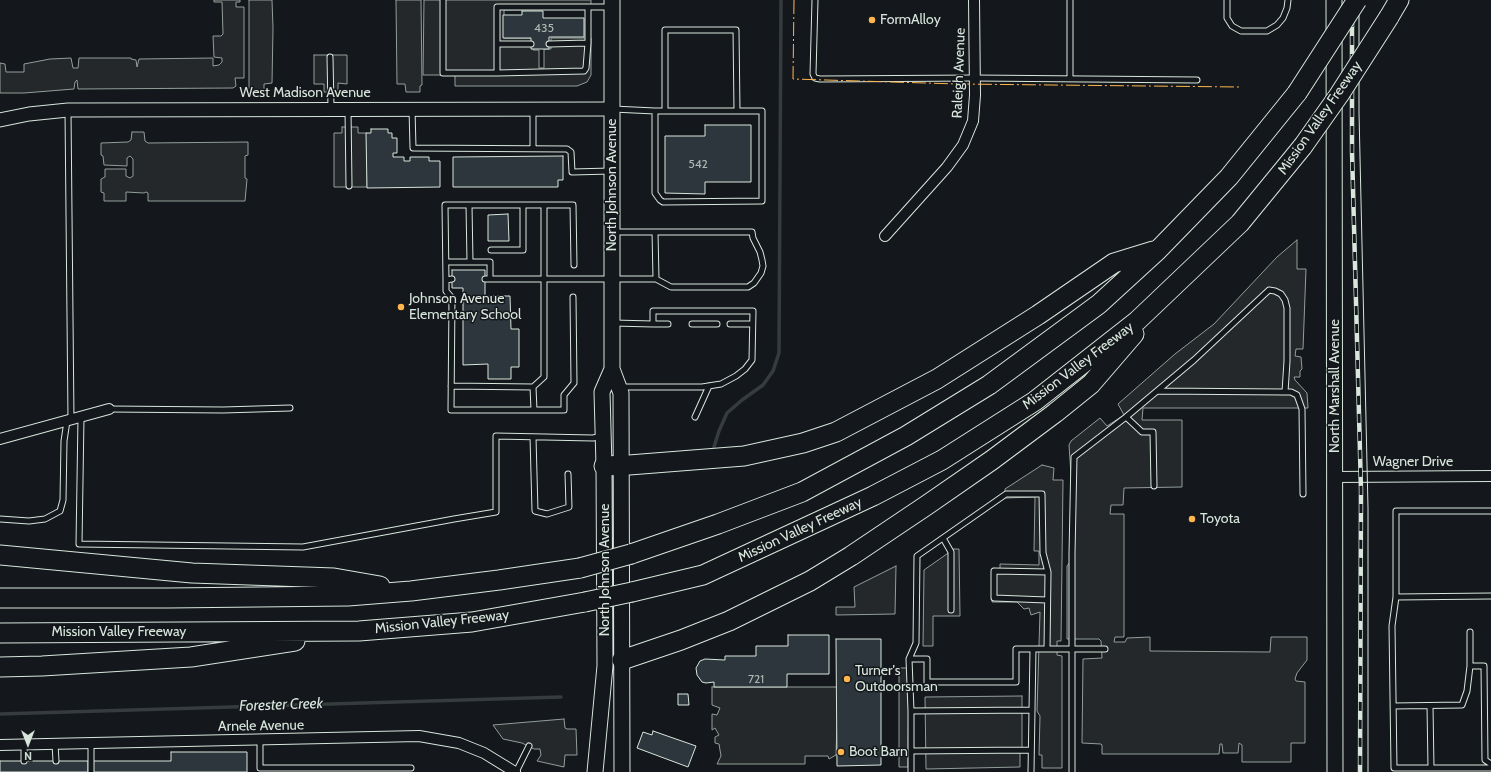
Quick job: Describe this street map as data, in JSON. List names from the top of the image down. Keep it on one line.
{"streets":{"highway":["Mission Valley Freeway"],"main road":["North Johnson Avenue","North Marshall Avenue"],"street":["Raleigh Avenue","West Madison Avenue","Wagner Drive","Arnele Avenue"]},"crossings":[["West Madison Avenue","North Johnson Avenue"],["North Marshall Avenue","Wagner Drive"]],"water":["Forester Creek"],"places":["FormAlloy","Johnson Avenue Elementary School","Toyota","Turner's Outdoorsman","Boot Barn"],"house_numbers":["435","542","721"],"north":"bottom"}
